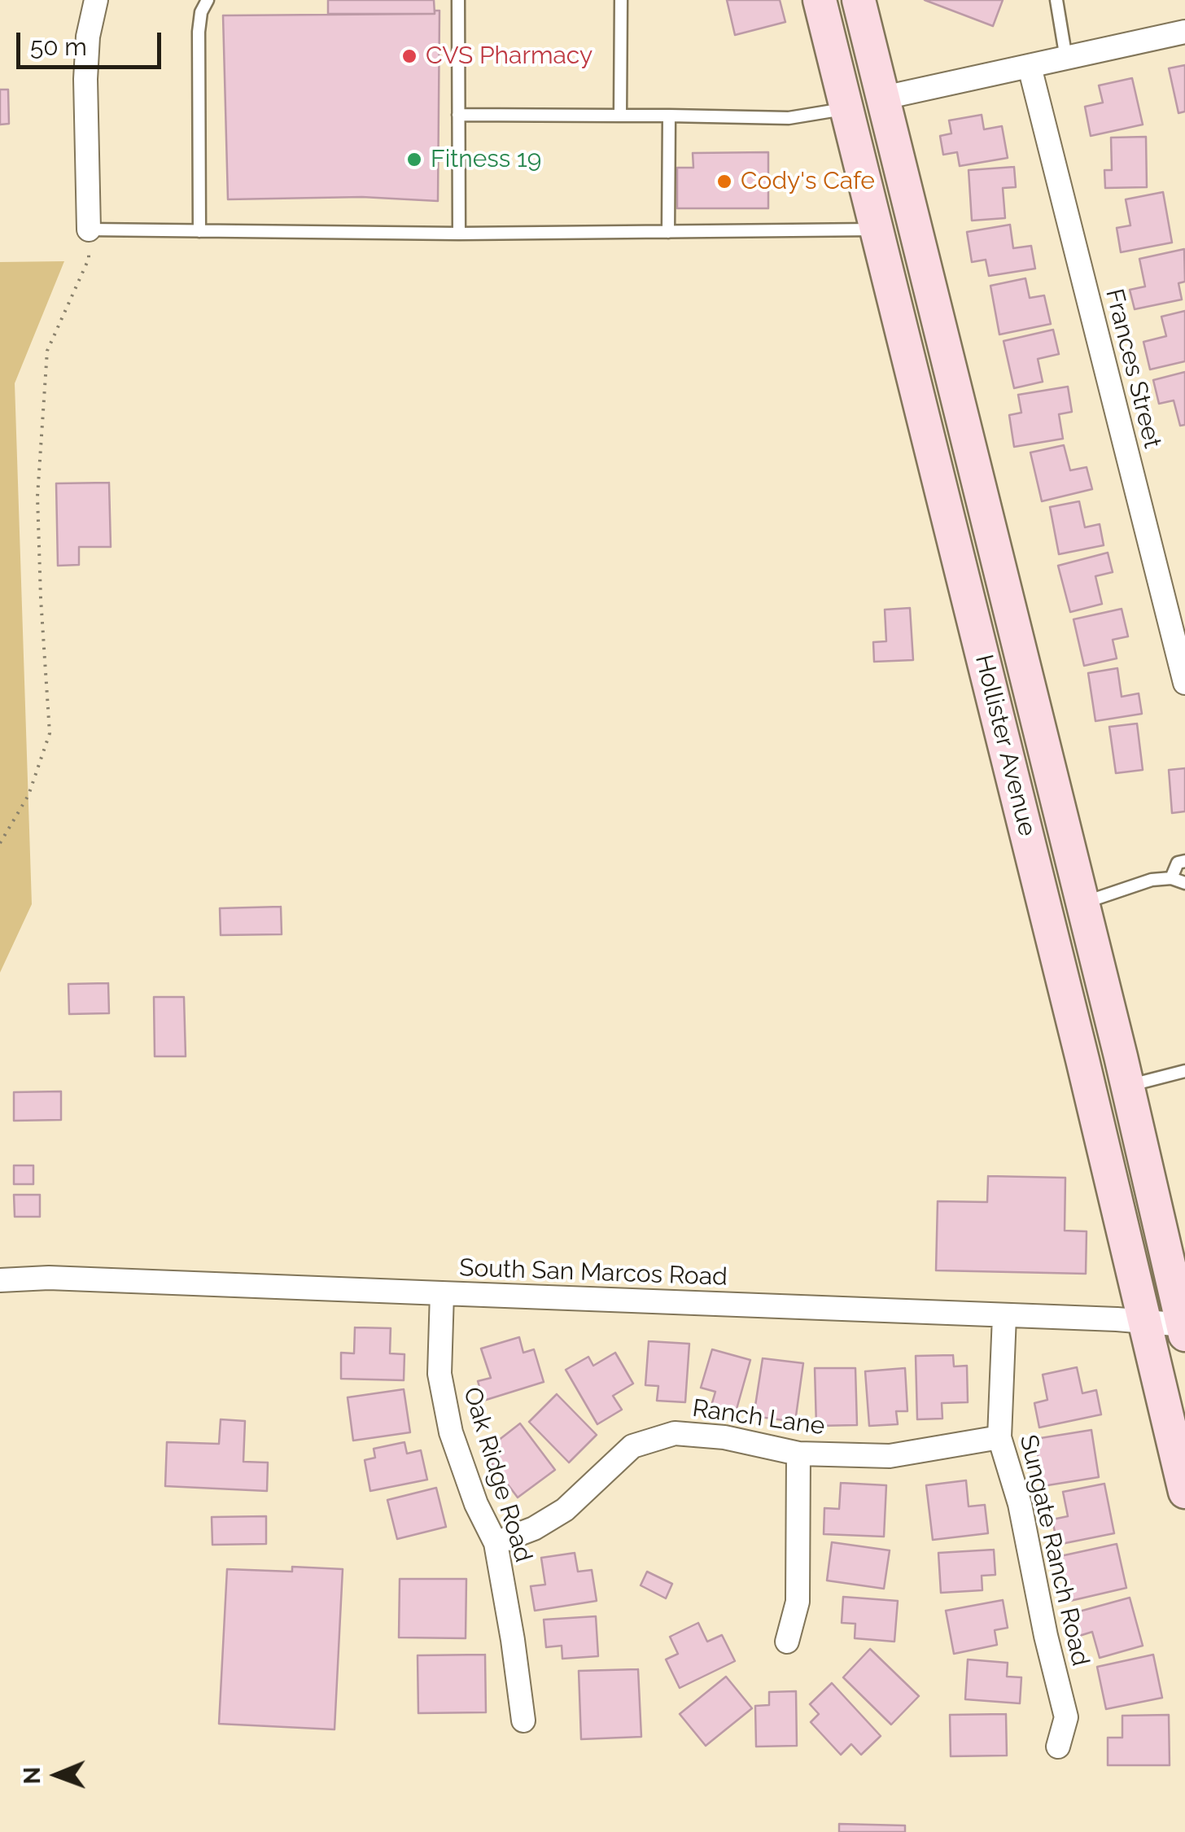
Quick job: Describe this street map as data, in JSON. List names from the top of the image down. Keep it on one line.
{"streets":{"main road":["Hollister Avenue"],"street":["Frances Street","South San Marcos Road","Ranch Lane","Oak Ridge Road","Sungate Ranch Road"]},"crossings":[["Hollister Avenue","South San Marcos Road"],["South San Marcos Road","Oak Ridge Road"],["South San Marcos Road","Sungate Ranch Road"],["Ranch Lane","Oak Ridge Road"],["Ranch Lane","Sungate Ranch Road"]],"places":["CVS Pharmacy","Fitness 19","Cody's Cafe"],"scale_bar":"50 m","north":"left"}
